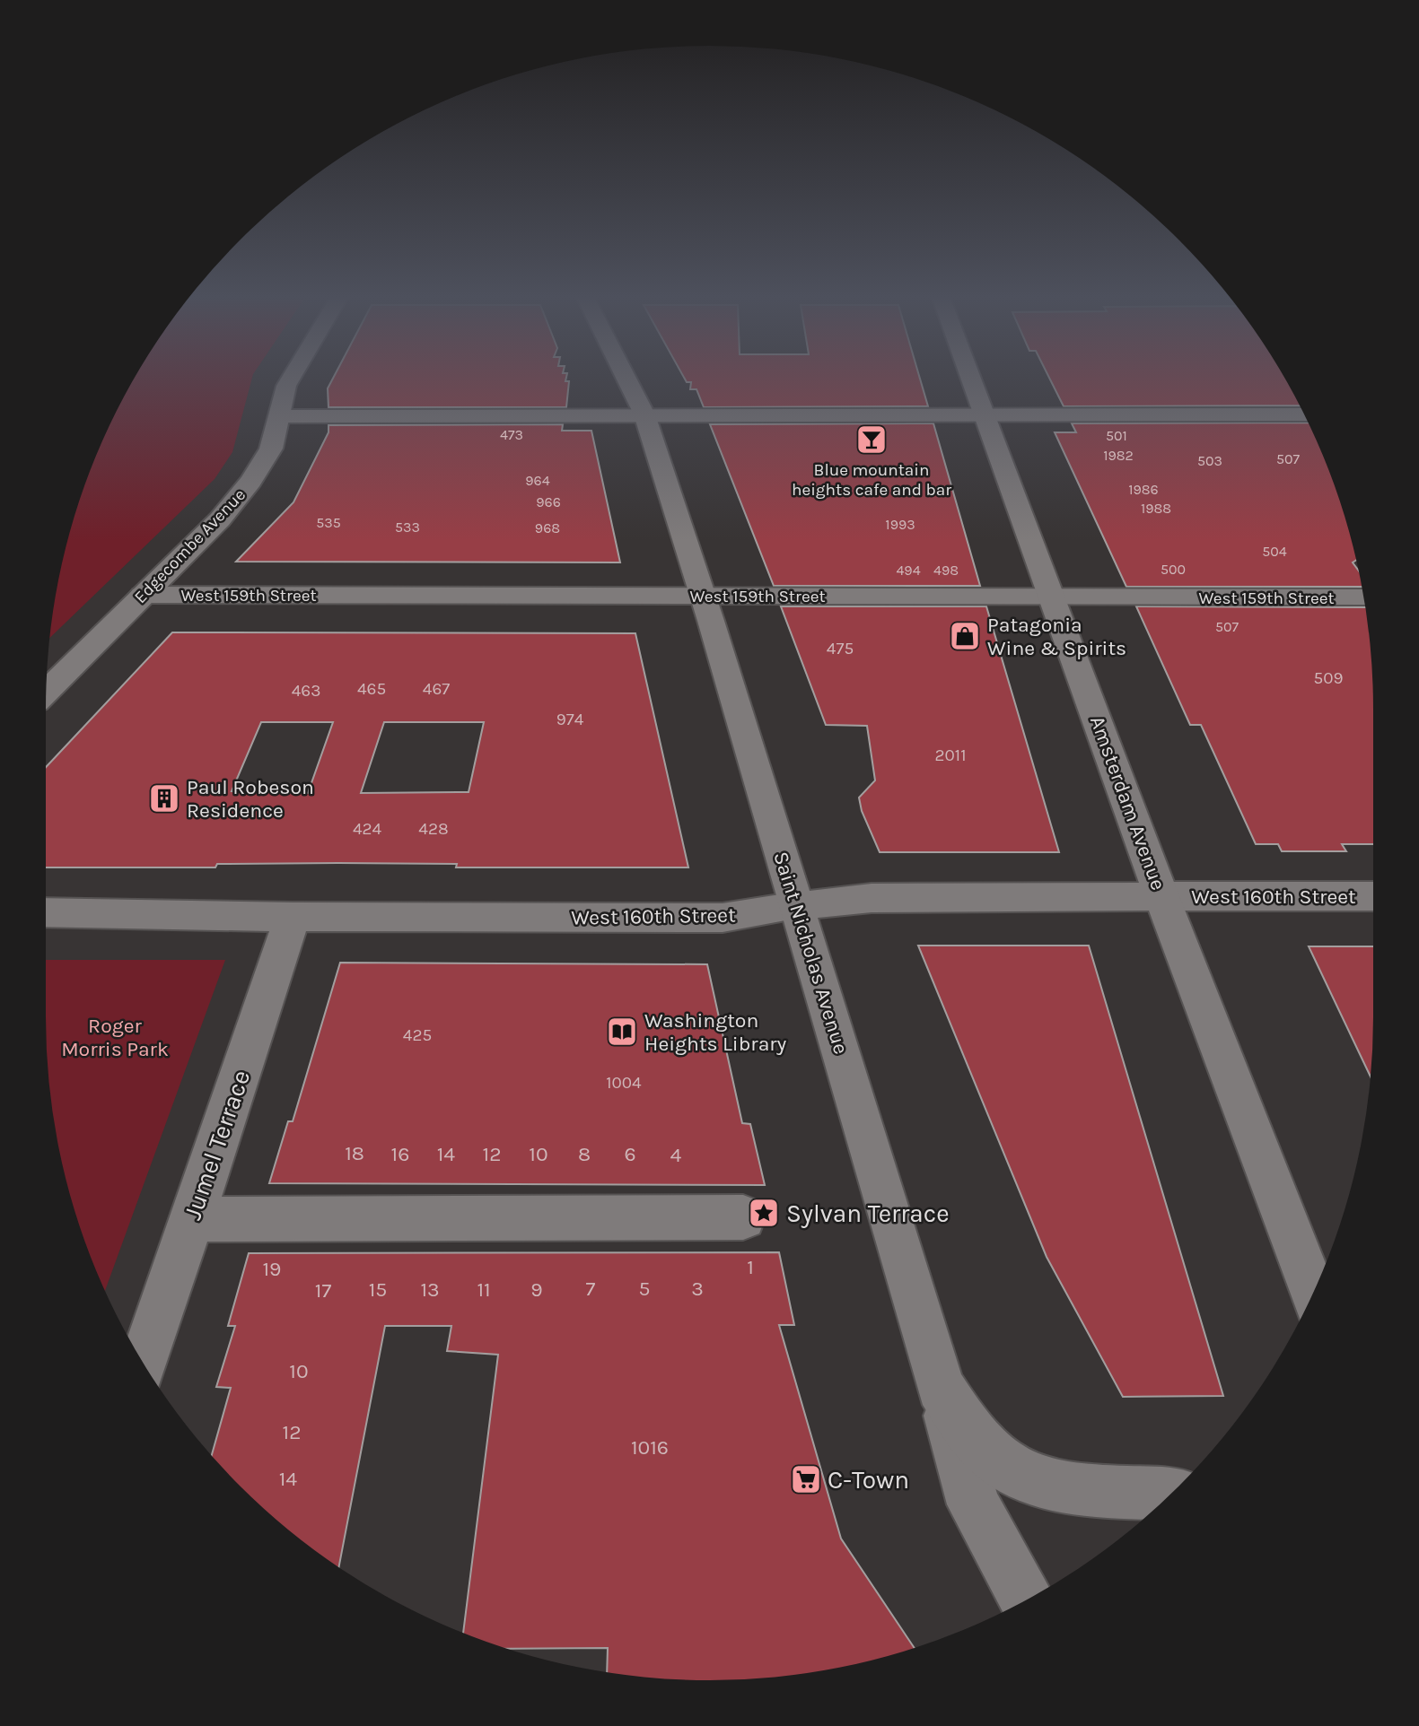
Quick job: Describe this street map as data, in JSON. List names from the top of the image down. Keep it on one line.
{"streets":{"street":["Edgecombe Avenue","West 159th Street","Amsterdam Avenue","West 160th Street","Saint Nicholas Avenue","Jumel Terrace"]},"crossings":[["Edgecombe Avenue","West 159th Street"],["West 159th Street","Amsterdam Avenue"],["West 159th Street","Saint Nicholas Avenue"],["Amsterdam Avenue","West 160th Street"],["West 160th Street","Saint Nicholas Avenue"],["West 160th Street","Jumel Terrace"]],"parks":["Roger Morris Park"],"places":{"bar":["Blue mountain heights cafe and bar"],"shop":["Patagonia Wine & Spirits"],"building":["Paul Robeson Residence"],"library":["Washington Heights Library"],"place":["Sylvan Terrace"],"supermarket":["C-Town"]},"house_numbers":["473","501","1982","507","503","964","1986","966","1988","535","1993","533","968","504","500","494","498","507","475","509","465","467","463","974","2011","424","428","425","1004","18","16","14","12","10","8","6","4","1","19","7","5","3","15","13","11","9","17","10","12","1016","14"]}
